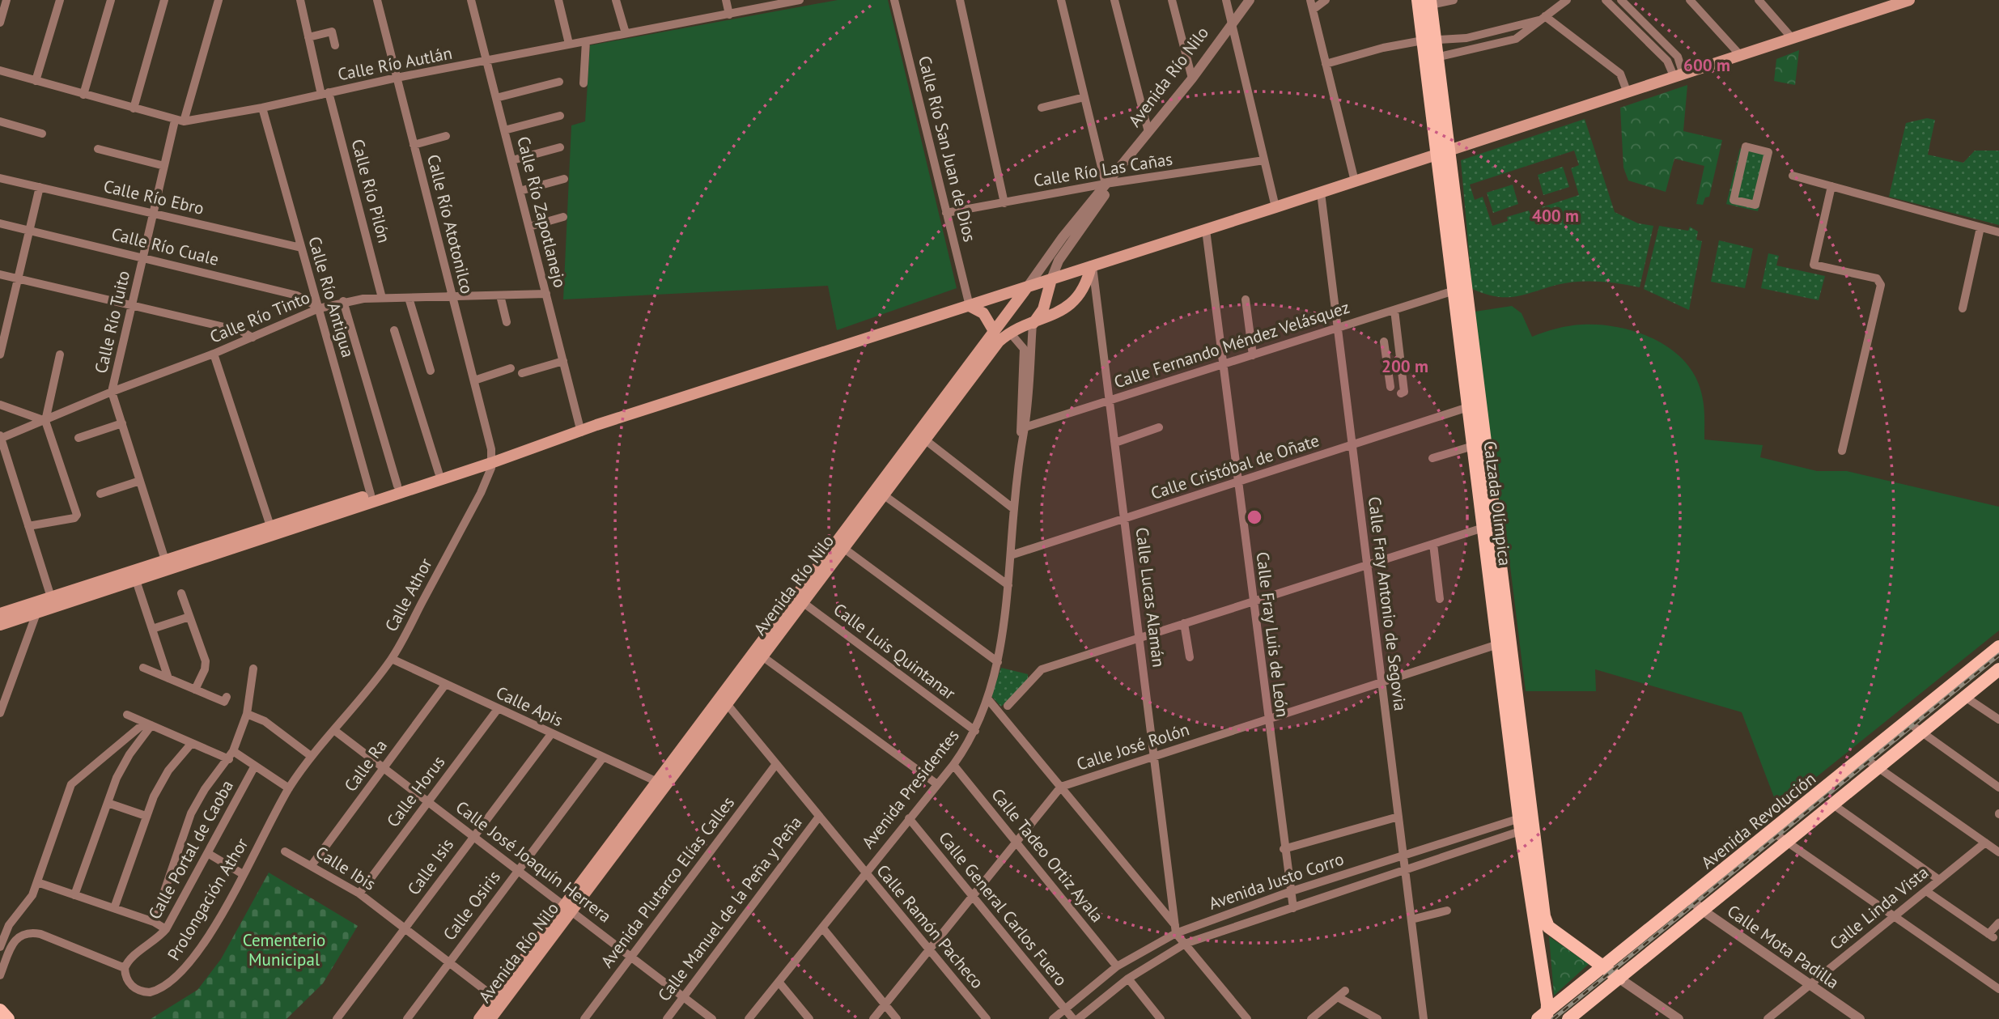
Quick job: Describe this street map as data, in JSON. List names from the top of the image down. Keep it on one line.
{"streets":{"main road":["Avenida Río Nilo","Calzada Olímpica","Avenida Revolución"],"street":["Calle Río Autlán","Calle Río San Juan de Dios","Calle Río Las Cañas","Calle Río Pilón","Calle Río Ebro","Calle Río Zapotlanejo","Calle Río Atotonilco","Calle Río Cuale","Calle Río Antigua","Calle Río Tinto","Calle Río Tuito","Calle Fernando Méndez Velásquez","Calle Cristóbal de Oñate","Calle Athor","Calle Lucas Alamán","Calle Fray Antonio de Segovia","Calle Fray Luis de León","Calle Luis Quintanar","Calle Apis","Calle José Rolón","Calle Ra","Avenida Presidentes","Calle Horus","Calle Portal de Caoba","Calle Tadeo Ortiz Ayala","Calle José Joaquín Herrera","Calle Isis","Calle Ibis","Avenida Justo Corro","Avenida Plutarco Elías Calles","Prolongación Athor","Calle Osiris","Calle Linda Vista","Calle Manuel de la Peña y Peña","Calle General Carlos Fuero","Calle Ramón Pacheco","Calle Mota Padilla"]},"crossings":[["Calle Río Autlán","Calle Río Pilón"],["Calle Río Autlán","Calle Río Zapotlanejo"],["Calle Río Autlán","Calle Río Atotonilco"],["Calle Río Autlán","Calle Río Antigua"],["Calle Río Autlán","Calle Río Tuito"],["Avenida Río Nilo","Calle Río Las Cañas"],["Avenida Río Nilo","Calle Luis Quintanar"],["Avenida Río Nilo","Calle Apis"],["Avenida Río Nilo","Avenida Presidentes"],["Avenida Río Nilo","Calle José Joaquín Herrera"],["Avenida Río Nilo","Calle Ibis"],["Avenida Río Nilo","Calle Ramón Pacheco"],["Calle Río San Juan de Dios","Calle Río Las Cañas"],["Calle Río Pilón","Calle Río Tinto"],["Calle Río Ebro","Calle Río Antigua"],["Calle Río Ebro","Calle Río Tuito"],["Calle Río Zapotlanejo","Calle Río Tinto"],["Calle Río Atotonilco","Calle Río Tinto"],["Calle Río Atotonilco","Calle Athor"],["Calle Río Cuale","Calle Río Antigua"],["Calle Río Cuale","Calle Río Tinto"],["Calle Río Cuale","Calle Río Tuito"],["Calle Río Antigua","Calle Río Tinto"],["Calle Río Tinto","Calle Río Tuito"],["Calle Fernando Méndez Velásquez","Calzada Olímpica"],["Calle Fernando Méndez Velásquez","Calle Lucas Alamán"],["Calle Fernando Méndez Velásquez","Calle Fray Antonio de Segovia"],["Calle Fernando Méndez Velásquez","Calle Fray Luis de León"],["Calle Fernando Méndez Velásquez","Avenida Presidentes"],["Calle Cristóbal de Oñate","Calzada Olímpica"],["Calle Cristóbal de Oñate","Calle Lucas Alamán"],["Calle Cristóbal de Oñate","Calle Fray Antonio de Segovia"],["Calle Cristóbal de Oñate","Calle Fray Luis de León"],["Calle Cristóbal de Oñate","Avenida Presidentes"],["Calzada Olímpica","Calle José Rolón"],["Calzada Olímpica","Avenida Revolución"],["Calzada Olímpica","Avenida Justo Corro"],["Calle Athor","Calle Apis"],["Calle Athor","Calle José Joaquín Herrera"],["Calle Athor","Prolongación Athor"],["Calle Lucas Alamán","Calle José Rolón"],["Calle Lucas Alamán","Avenida Justo Corro"],["Calle Fray Antonio de Segovia","Calle José Rolón"],["Calle Fray Antonio de Segovia","Avenida Justo Corro"],["Calle Fray Luis de León","Calle José Rolón"],["Calle Fray Luis de León","Avenida Justo Corro"],["Calle Luis Quintanar","Avenida Presidentes"],["Calle Apis","Calle Ra"],["Calle Apis","Calle Horus"],["Calle Apis","Calle Isis"],["Calle Apis","Calle Osiris"],["Calle José Rolón","Calle Tadeo Ortiz Ayala"],["Calle José Rolón","Calle General Carlos Fuero"],["Calle José Rolón","Calle Ramón Pacheco"],["Calle Ra","Calle José Joaquín Herrera"],["Calle Ra","Calle Ibis"],["Avenida Presidentes","Calle Tadeo Ortiz Ayala"],["Avenida Presidentes","Calle General Carlos Fuero"],["Avenida Presidentes","Calle Ramón Pacheco"],["Calle Horus","Calle José Joaquín Herrera"],["Calle Horus","Calle Ibis"],["Avenida Revolución","Calle Mota Padilla"],["Calle Portal de Caoba","Prolongación Athor"],["Calle Tadeo Ortiz Ayala","Avenida Justo Corro"],["Calle José Joaquín Herrera","Calle Isis"],["Calle José Joaquín Herrera","Avenida Plutarco Elías Calles"],["Calle José Joaquín Herrera","Prolongación Athor"],["Calle José Joaquín Herrera","Calle Osiris"],["Calle José Joaquín Herrera","Calle Manuel de la Peña y Peña"],["Calle Isis","Calle Ibis"],["Calle Ibis","Calle Osiris"],["Avenida Justo Corro","Calle General Carlos Fuero"],["Avenida Plutarco Elías Calles","Calle Ramón Pacheco"],["Calle Linda Vista","Calle Mota Padilla"],["Calle Manuel de la Peña y Peña","Calle Ramón Pacheco"]],"parks":["Cementerio Municipal"],"rings":["600 m","400 m","200 m"]}
